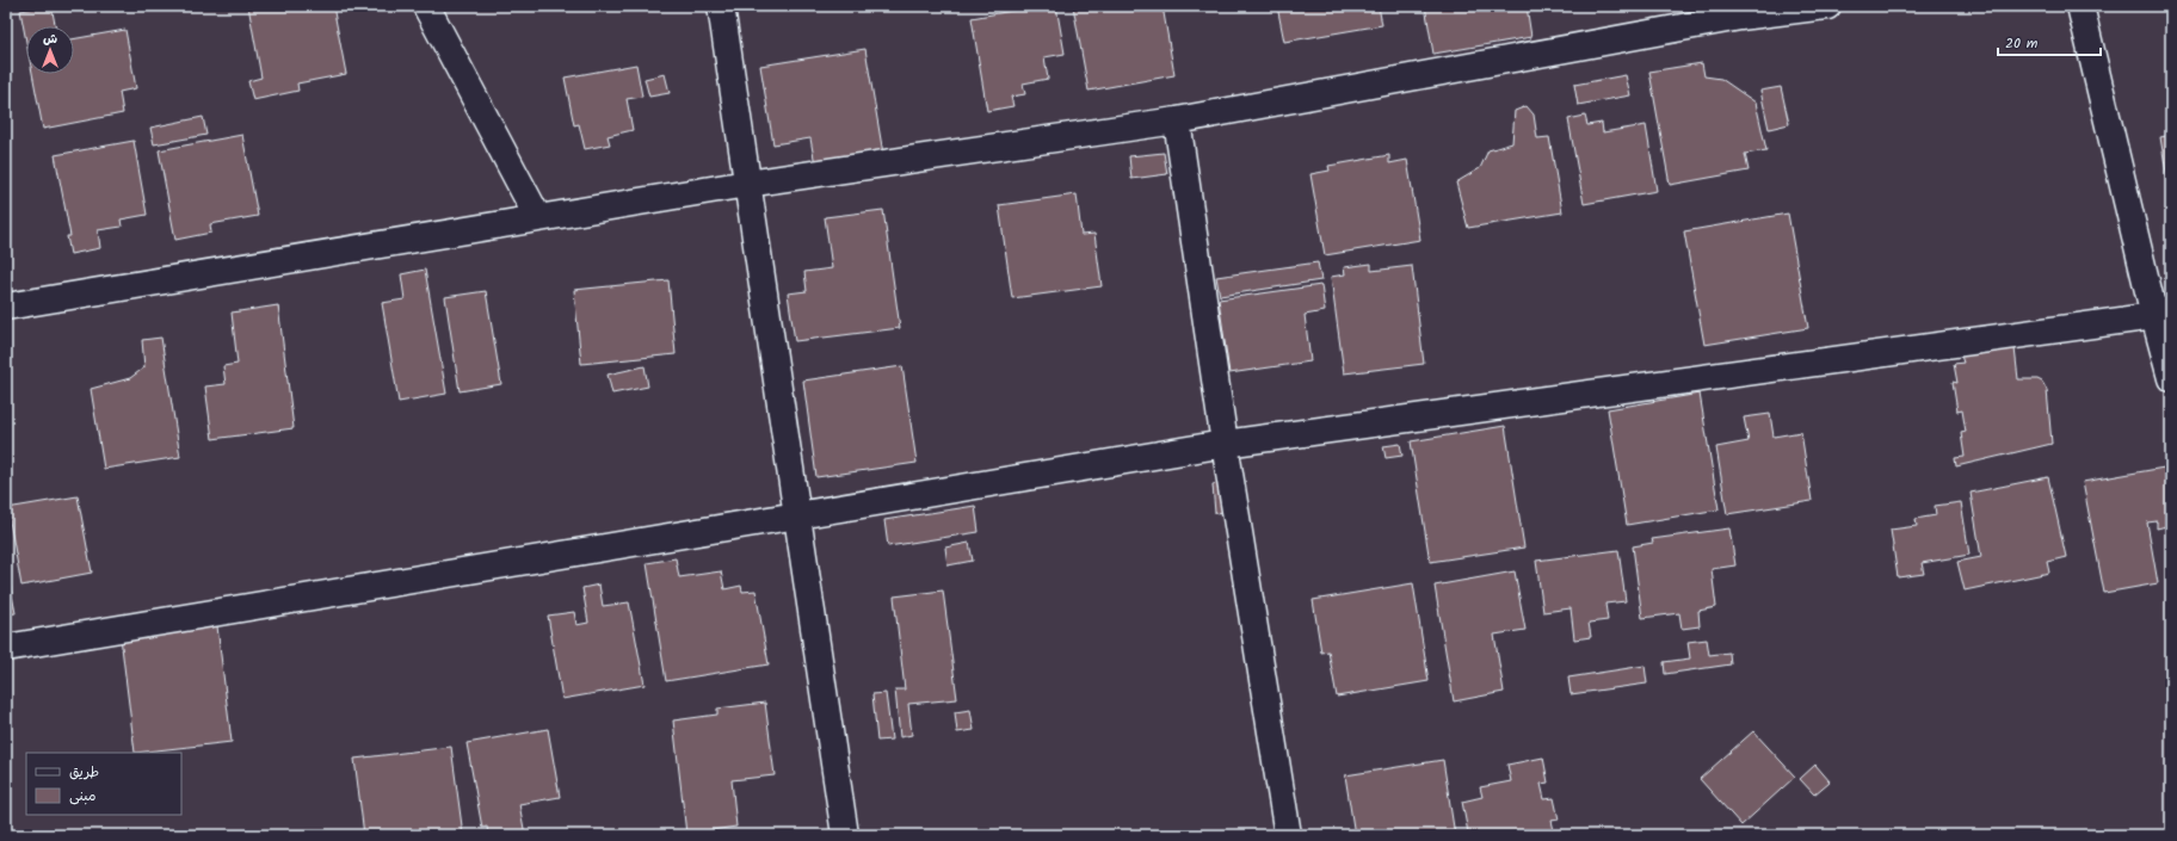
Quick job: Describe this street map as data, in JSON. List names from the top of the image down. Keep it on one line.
{"legend":["طريق","مبنى"],"scale_bar":"20 m","north":"top"}
